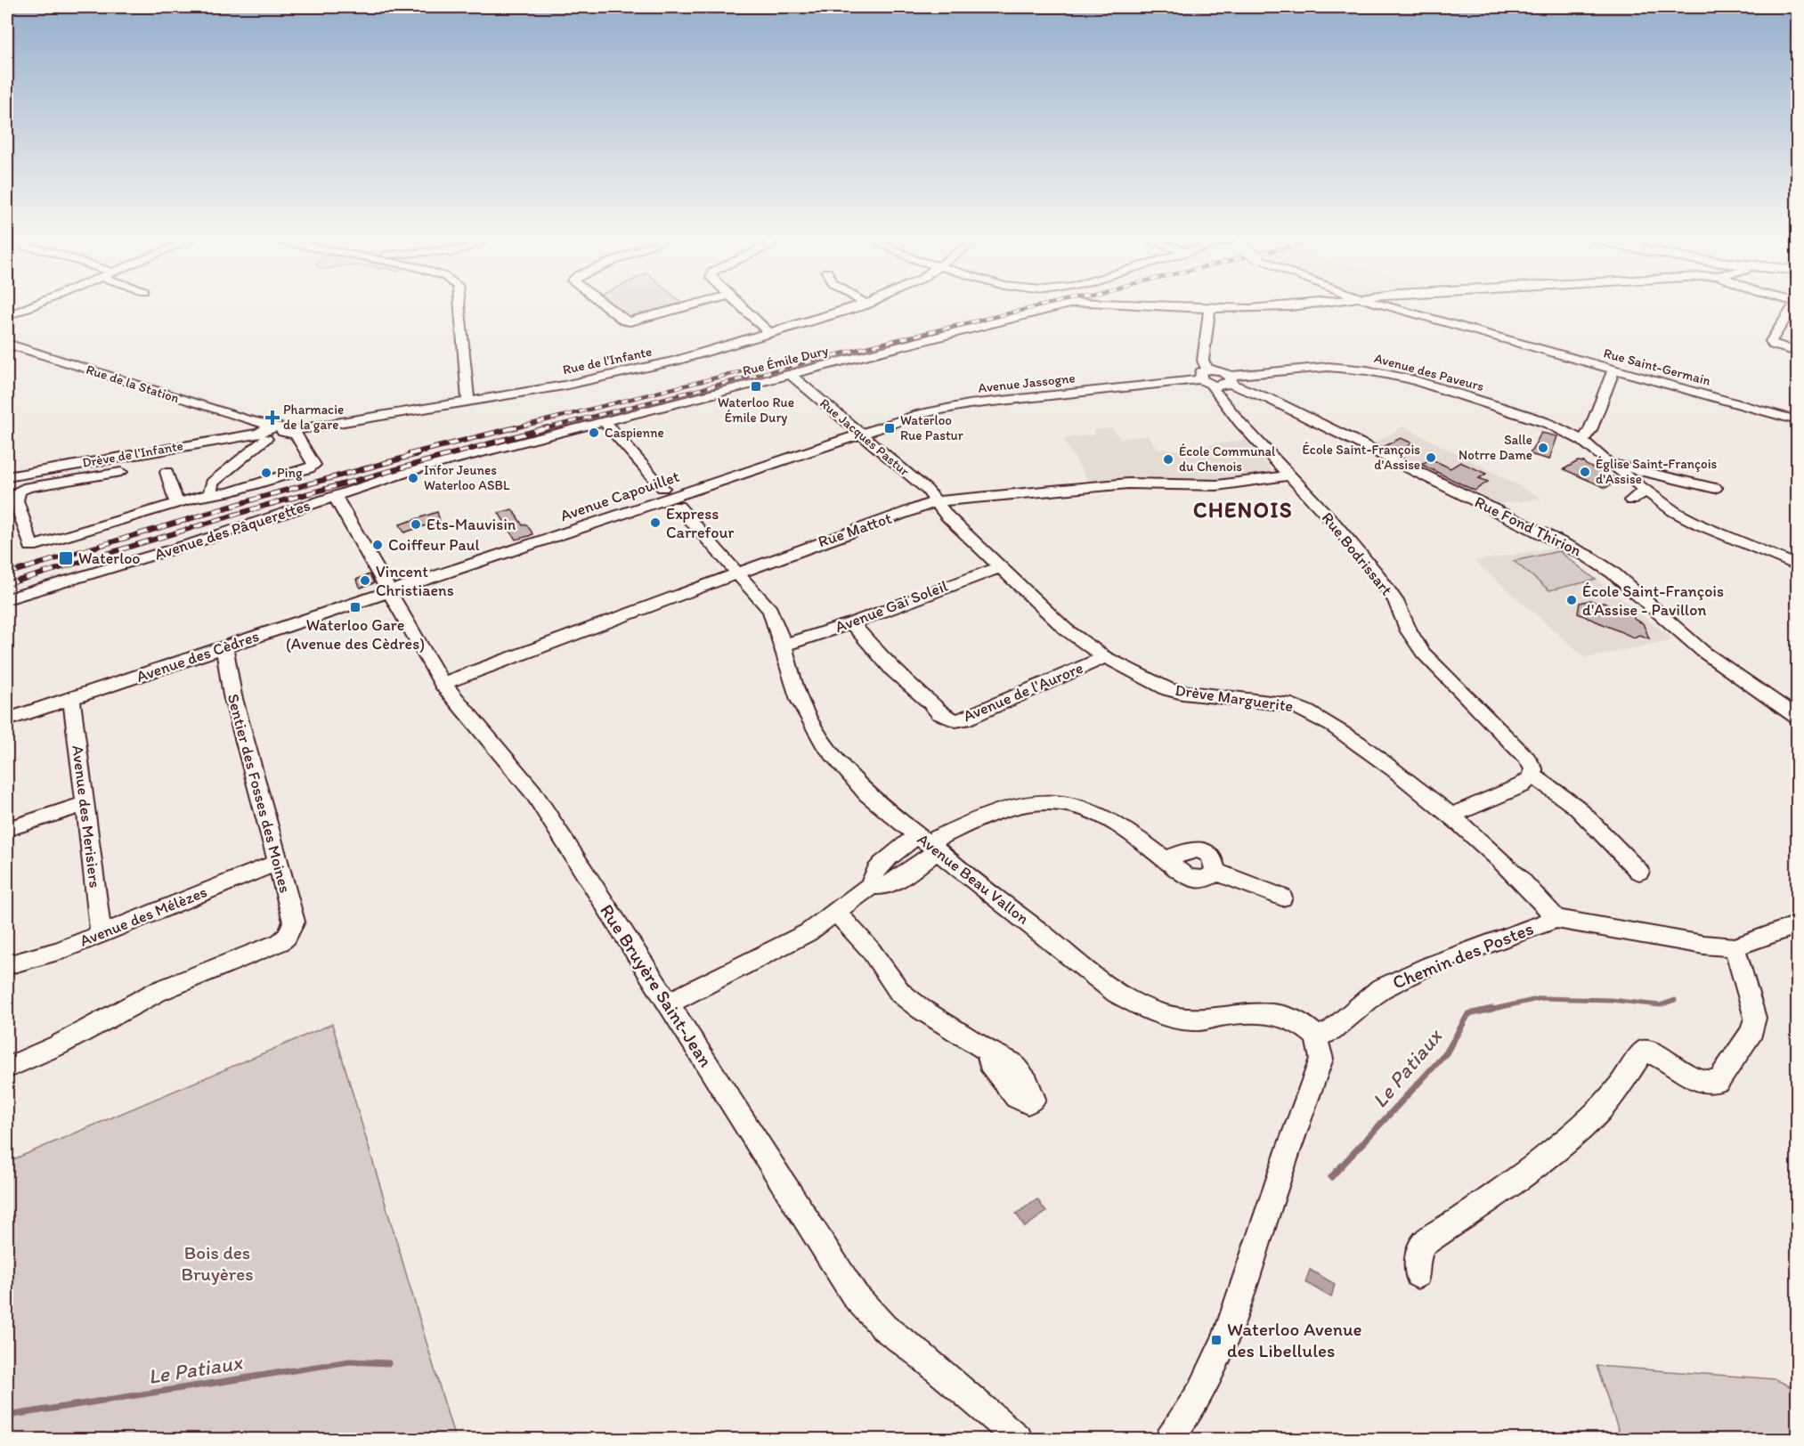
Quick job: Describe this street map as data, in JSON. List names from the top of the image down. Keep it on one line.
{"streets":{"street":["Rue de l'Infante","Rue Émile Dury","Rue Saint-Germain","Avenue des Paveurs","Avenue Jassogne","Rue de la Station","Rue Jacques Pastur","Drève de l'Infante","Avenue Capouillet","Rue Fond Thirion","Avenue des Pâquerettes","Rue Mattot","Rue Bodrissart","Avenue Gai Soleil","Avenue des Cèdres","Avenue de l'Aurore","Drève Marguerite","Sentier des Fosses des Moines","Avenue des Merisiers","Avenue Beau Vallon","Avenue des Mélèzes","Chemin des Postes","Rue Bruyère Saint-Jean"]},"crossings":[["Rue de l'Infante","Rue de la Station"],["Rue de l'Infante","Drève de l'Infante"],["Rue Émile Dury","Rue Jacques Pastur"],["Rue Émile Dury","Avenue des Pâquerettes"],["Rue Émile Dury","Rue Bruyère Saint-Jean"],["Avenue des Paveurs","Rue Fond Thirion"],["Avenue Jassogne","Rue Jacques Pastur"],["Avenue Jassogne","Avenue Capouillet"],["Avenue Jassogne","Rue Bodrissart"],["Rue de la Station","Drève de l'Infante"],["Rue Jacques Pastur","Avenue Capouillet"],["Rue Jacques Pastur","Rue Mattot"],["Rue Jacques Pastur","Drève Marguerite"],["Avenue Capouillet","Avenue des Cèdres"],["Avenue Capouillet","Rue Bruyère Saint-Jean"],["Avenue des Pâquerettes","Rue Bruyère Saint-Jean"],["Rue Mattot","Rue Bodrissart"],["Rue Mattot","Drève Marguerite"],["Rue Mattot","Avenue Beau Vallon"],["Rue Mattot","Rue Bruyère Saint-Jean"],["Avenue Gai Soleil","Avenue de l'Aurore"],["Avenue Gai Soleil","Drève Marguerite"],["Avenue Gai Soleil","Avenue Beau Vallon"],["Avenue des Cèdres","Sentier des Fosses des Moines"],["Avenue des Cèdres","Avenue des Merisiers"],["Avenue des Cèdres","Rue Bruyère Saint-Jean"],["Avenue de l'Aurore","Drève Marguerite"],["Drève Marguerite","Chemin des Postes"],["Sentier des Fosses des Moines","Avenue des Mélèzes"],["Avenue des Merisiers","Avenue des Mélèzes"],["Avenue Beau Vallon","Chemin des Postes"]],"districts":["CHENOIS"],"water":["Le Patiaux"],"parks":["Bois des Bruyères"],"places":{"transit":["Waterloo Rue Émile Dury","Waterloo Rue Pastur","Waterloo","Waterloo Gare (Avenue des Cèdres)","Waterloo Avenue des Libellules"],"health":["Pharmacie de la gare"],"other":["Caspienne","Salle Notrre Dame","École Saint-François d'Assise","École Communal du Chenois","Église Saint-François d'Assise","Ping","Infor Jeunes Waterloo ASBL","Express Carrefour","Ets-Mauvisin","Coiffeur Paul","Vincent Christiaens","École Saint-François d'Assise - Pavillon"]}}
